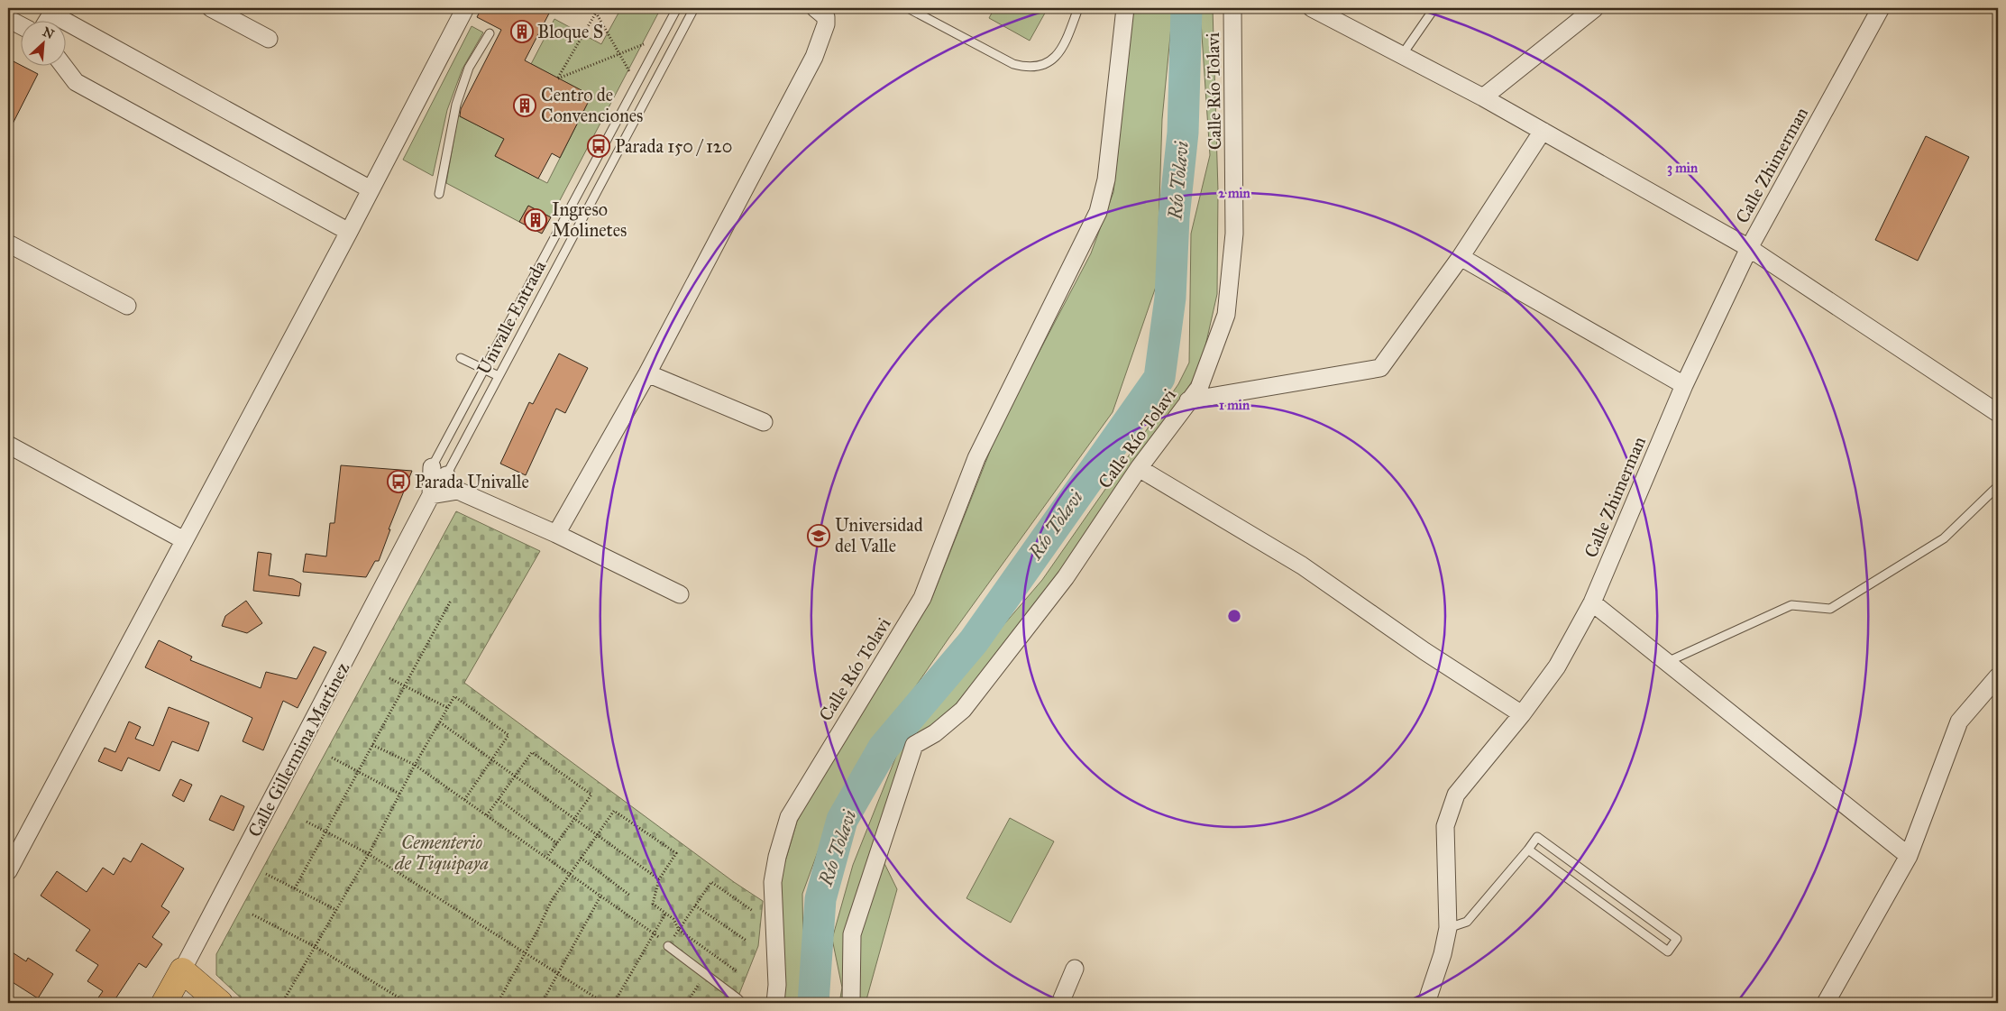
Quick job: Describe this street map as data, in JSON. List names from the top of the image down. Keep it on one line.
{"streets":{"main road":["Calle Gillermina Martinez"],"street":["Calle Río Tolavi","Calle Zhimerman"],"lane":["Univalle Entrada"]},"crossings":[["Univalle Entrada","Calle Gillermina Martinez"]],"water":["Río Tolavi"],"parks":["Cementerio de Tiquipaya"],"places":{"building":["Bloque S","Centro de Convenciones","Ingreso Molinetes"],"bus stop":["Parada 150 / 120","Parada Univalle"],"school or university":["Universidad del Valle"]},"north":"top right","rings":["3 min","2 min","1 min"]}
